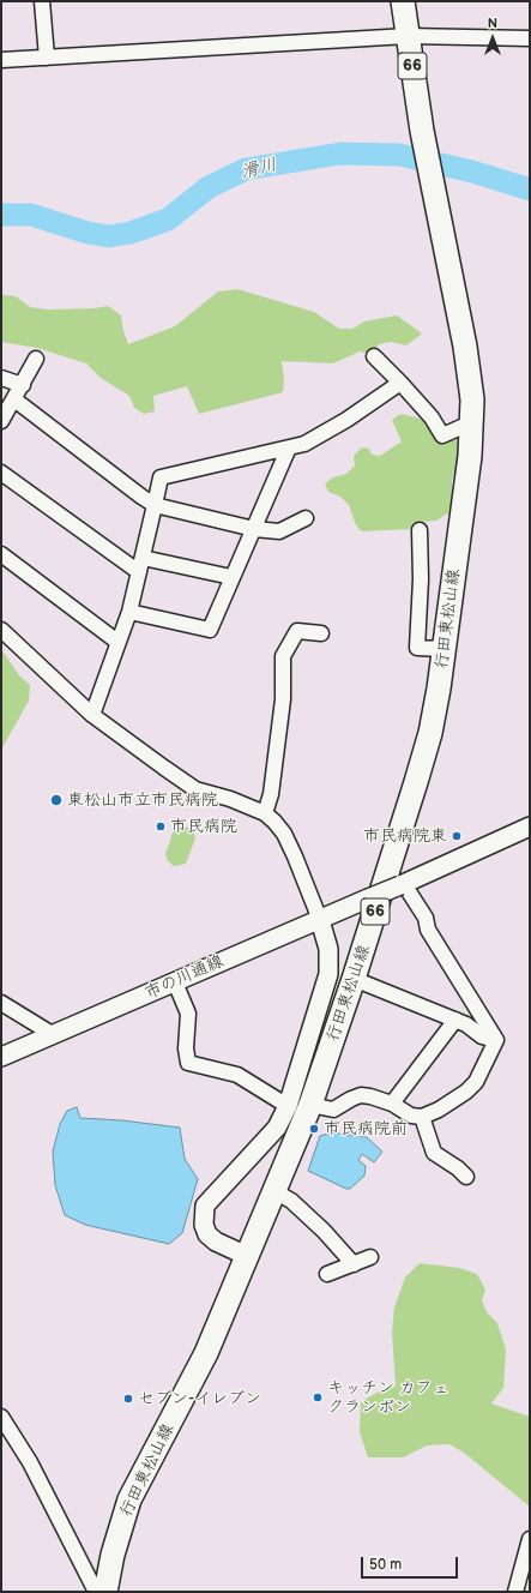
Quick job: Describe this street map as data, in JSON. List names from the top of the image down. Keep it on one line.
{"streets":{"main road":["66","行田東松山線"],"street":["市の川通線"]},"crossings":[["66","行田東松山線"]],"water":["滑川"],"places":["東松山市立市民病院","市民病院","市民病院東","市民病院前","キッチン カフェ クランボン","セブン-イレブン"],"scale_bar":"50 m","north":"top"}
